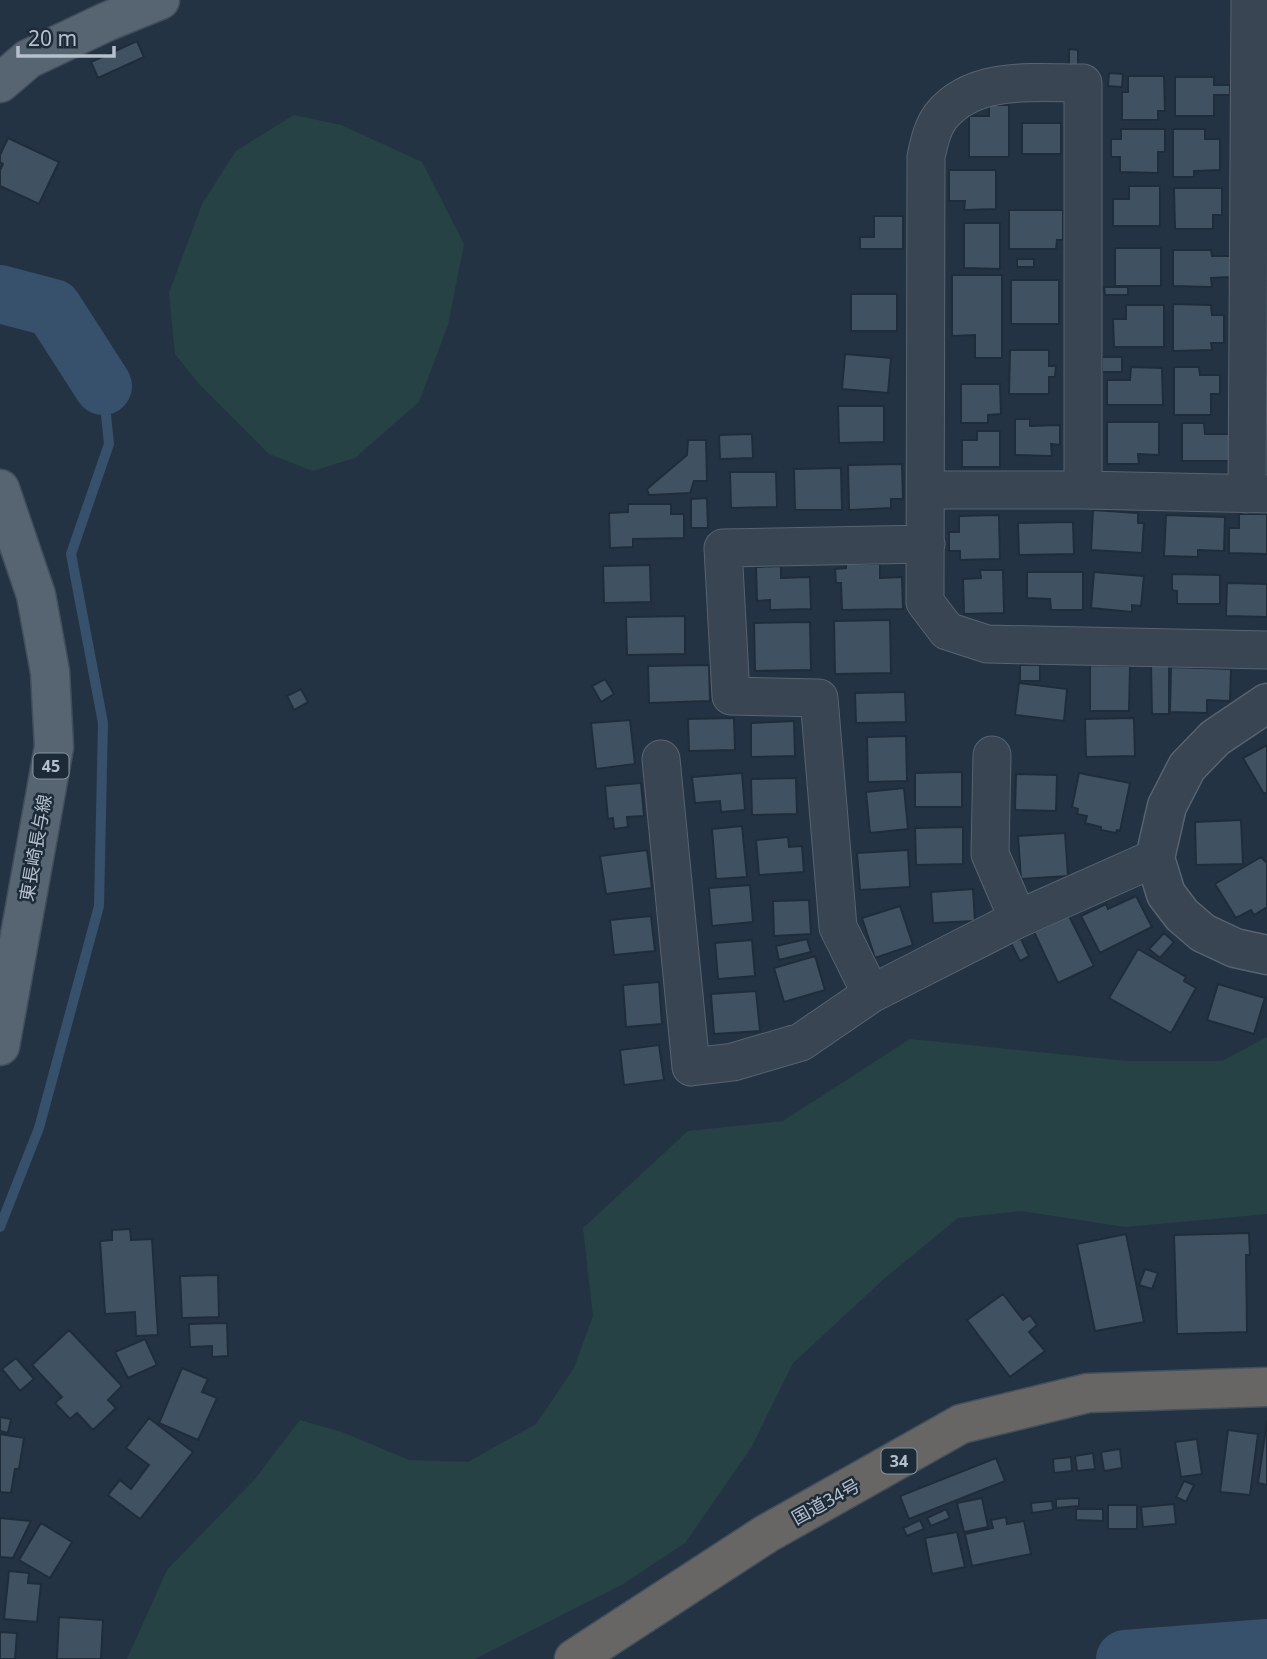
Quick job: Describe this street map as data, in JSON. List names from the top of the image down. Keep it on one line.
{"streets":{"highway":["34","国道34号"],"main road":["45","東長崎長与線"]},"scale_bar":"20 m"}
